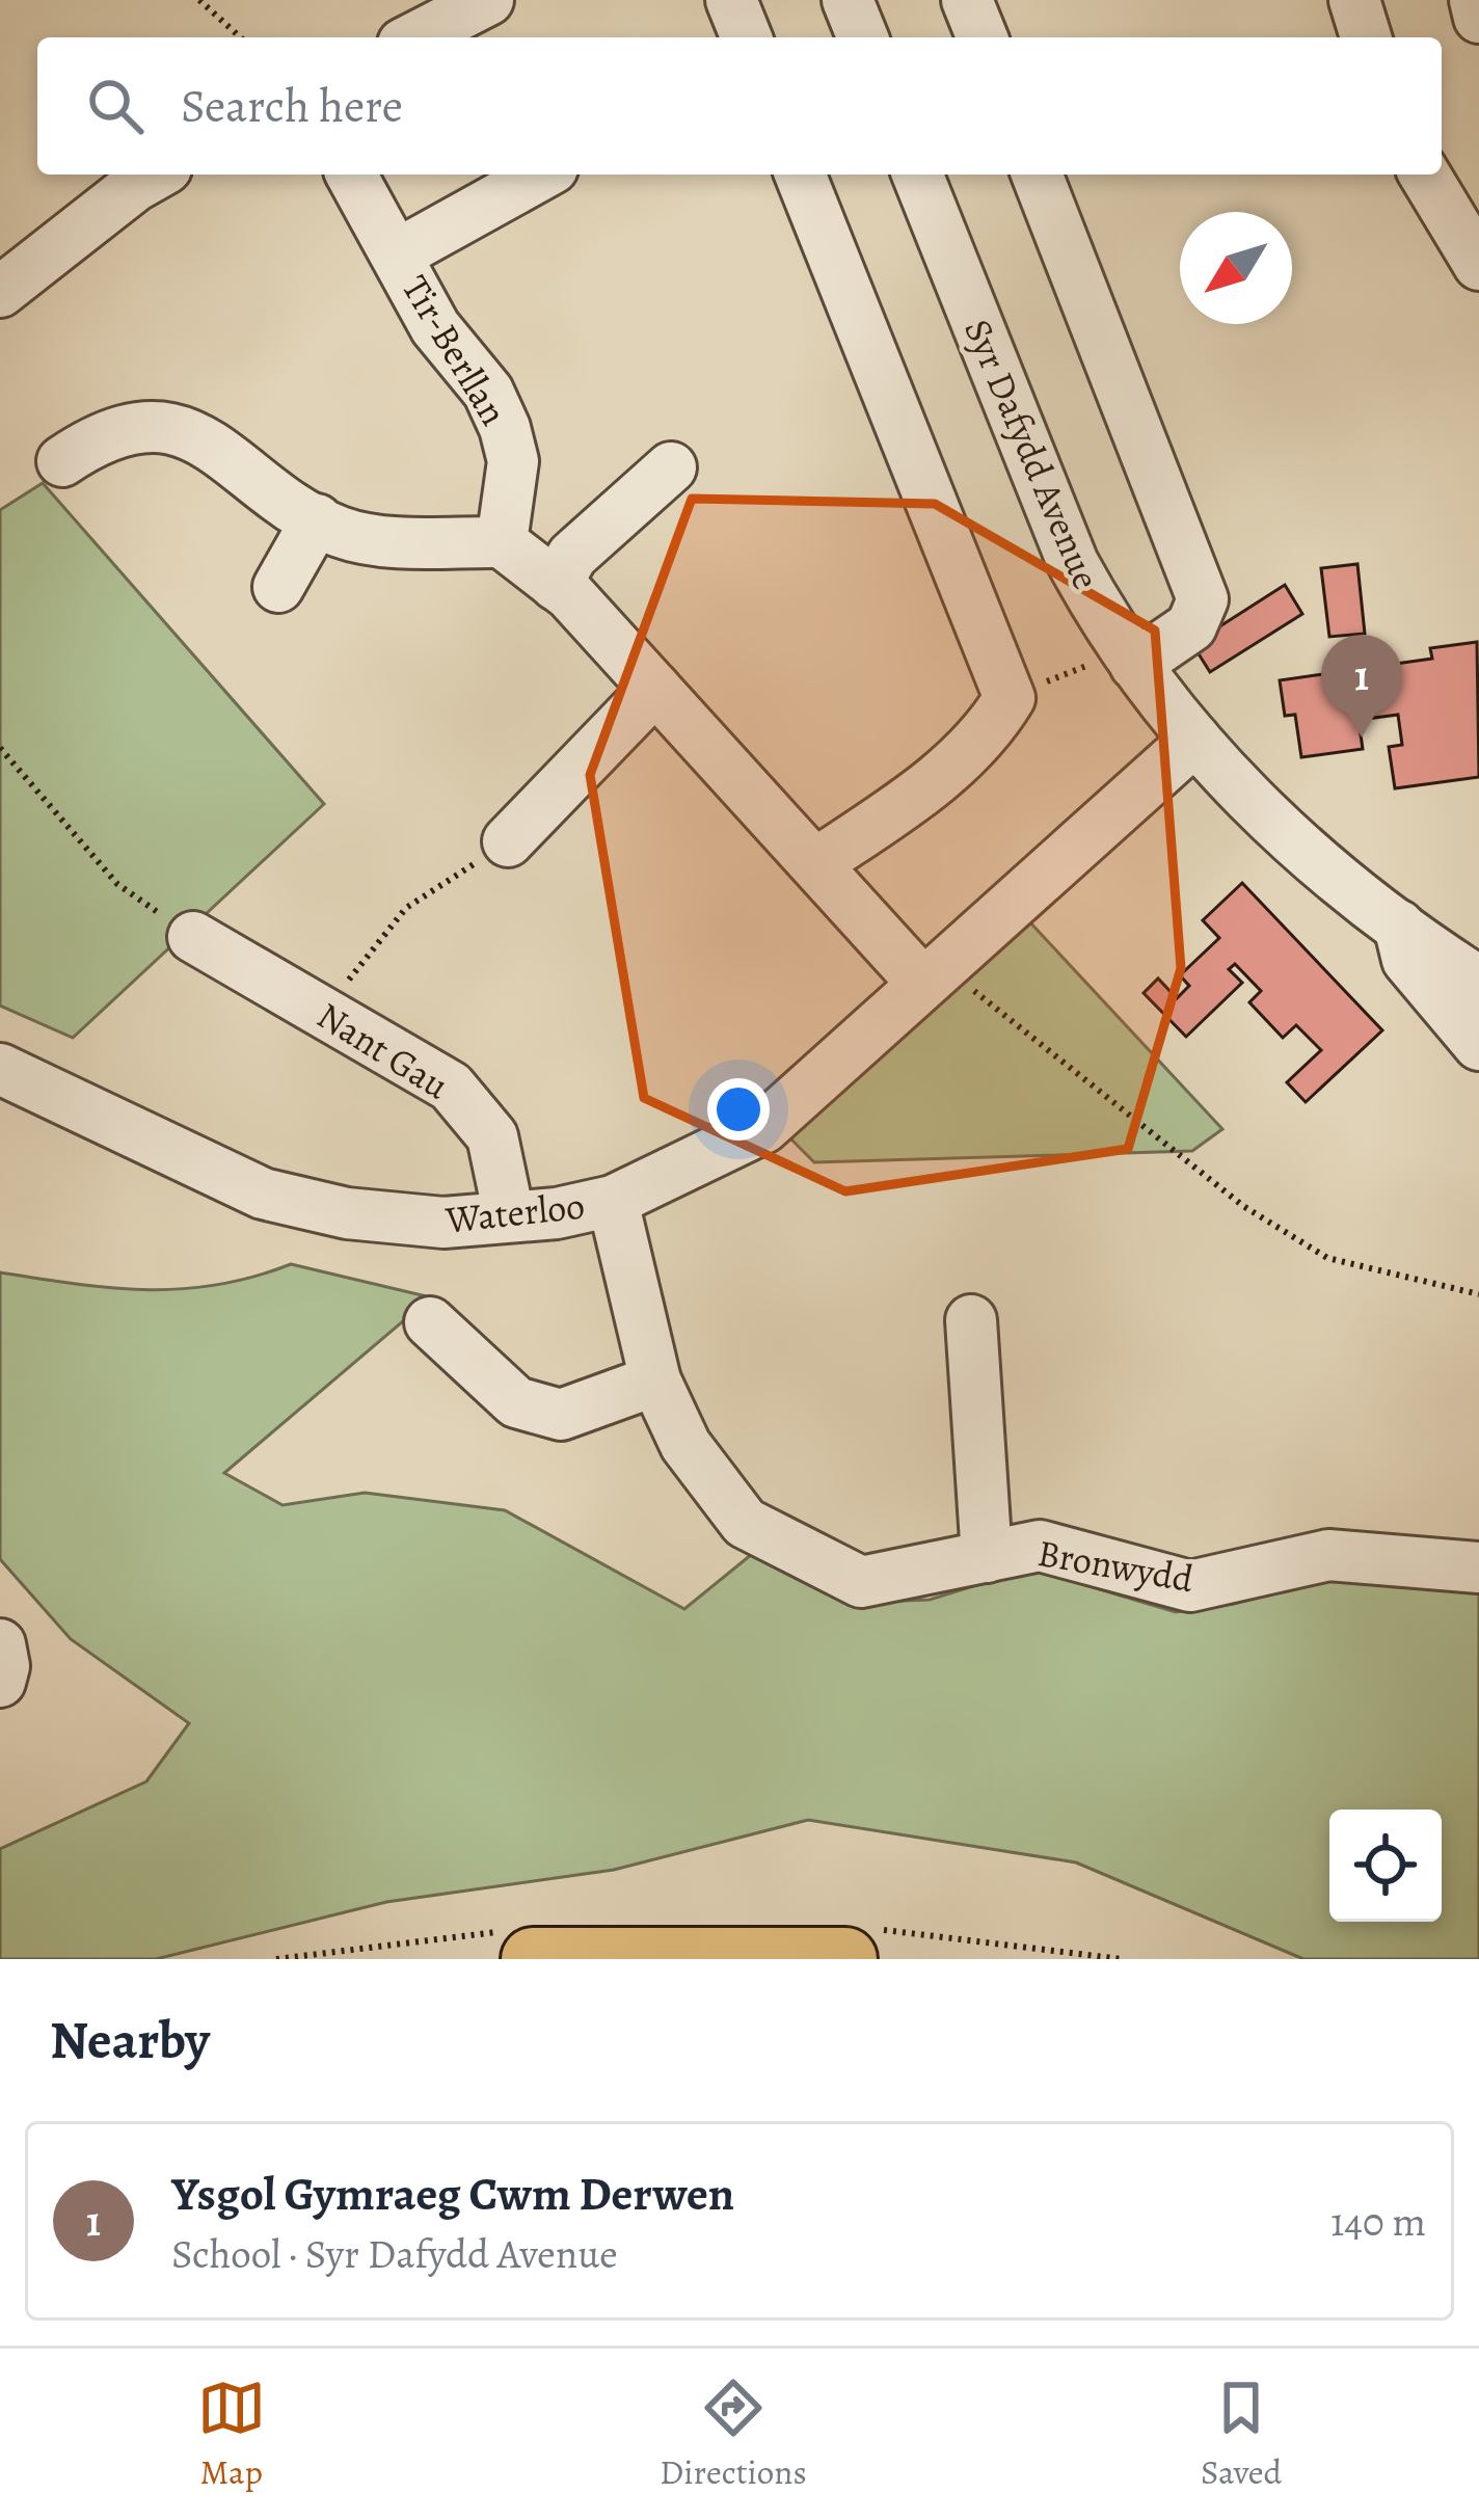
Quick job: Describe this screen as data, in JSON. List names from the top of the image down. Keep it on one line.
{"streets":{"street":["Tir-Berllan","Syr Dafydd Avenue","Nant Gau","Waterloo","Bronwydd"]},"crossings":[["Syr Dafydd Avenue","Waterloo"],["Nant Gau","Waterloo"],["Waterloo","Bronwydd"]],"north":"bottom left","page":{"search":"Search here","pins":"1","heading":"Nearby","list":[{"mark":"1","name":"Ysgol Gymraeg Cwm Derwen","note":"School · Syr Dafydd Avenue","value":"140 m"}],"nav":["Map","Directions","Saved"]}}
